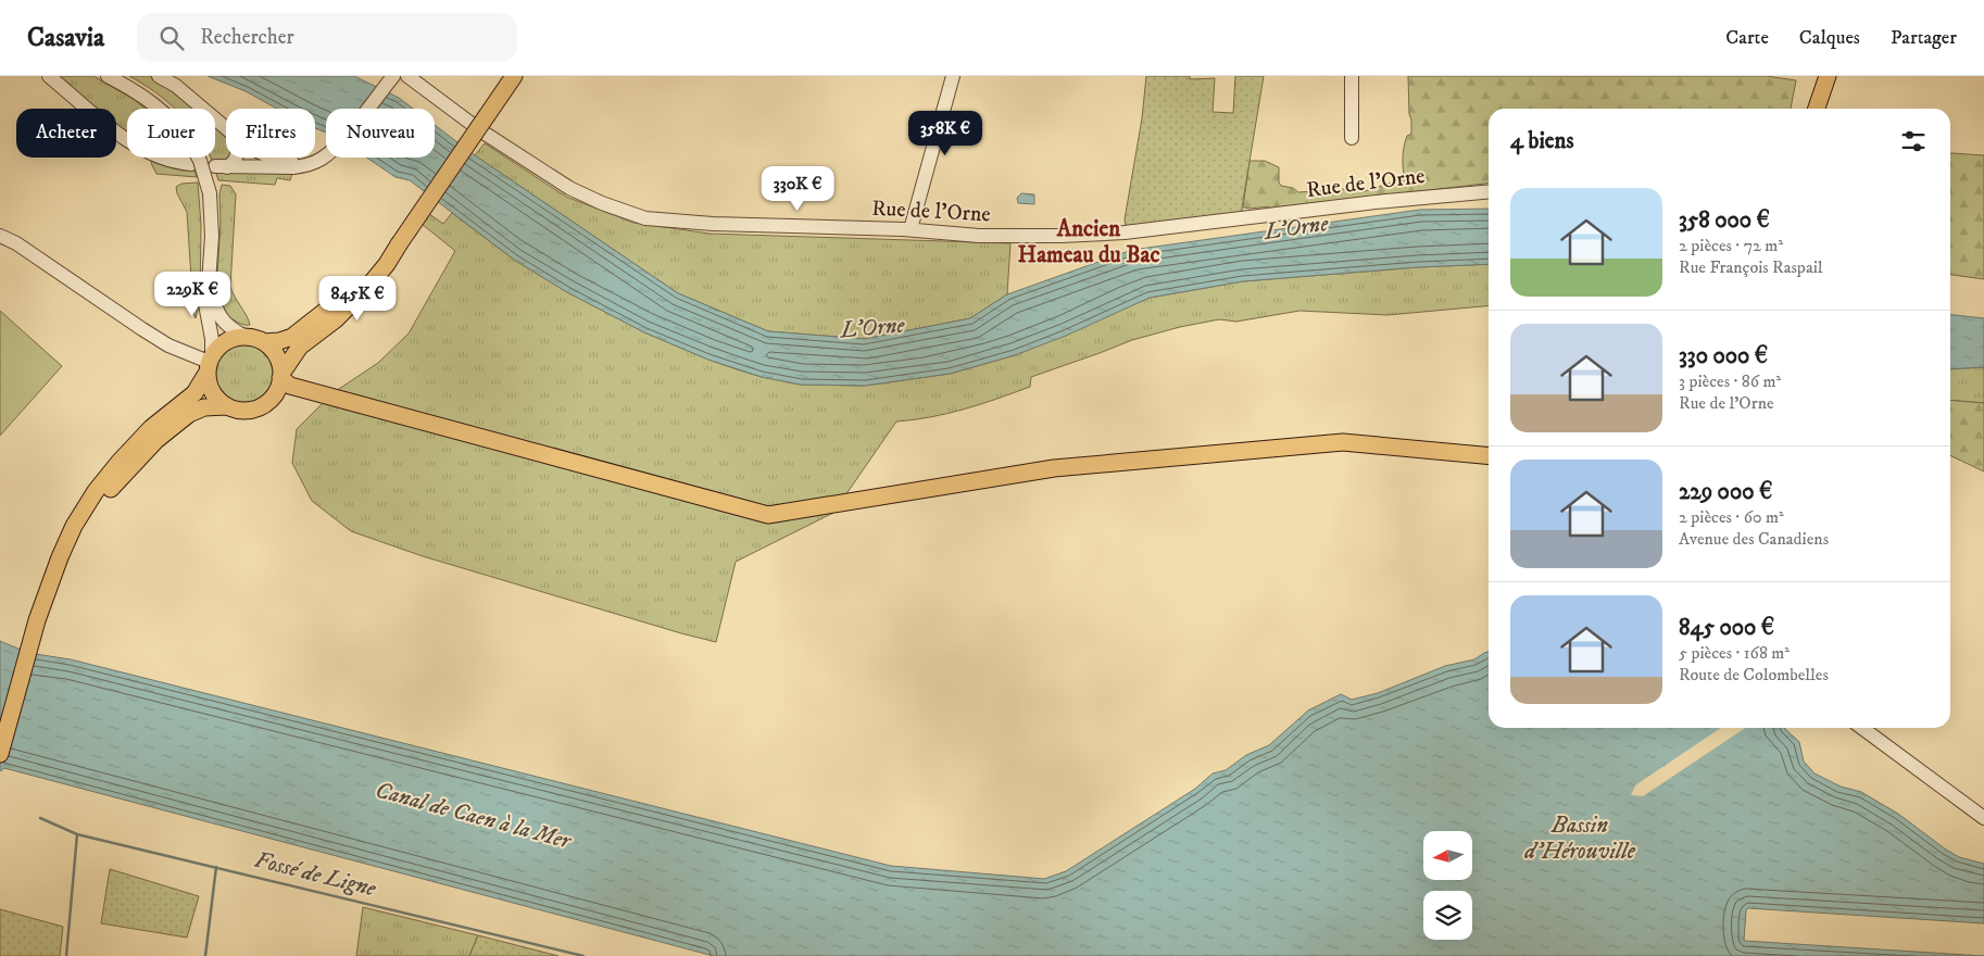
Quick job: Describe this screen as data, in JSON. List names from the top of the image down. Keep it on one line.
{"streets":{"street":["Rue de l'Orne"]},"districts":["Ancien Hameau du Bac"],"water":["L'Orne","Canal de Caen à la Mer","Bassin d'Hérouville","Fossé de Ligne"],"north":"left","page":{"header":"Casavia","search":"Rechercher","nav":["Carte","Calques","Partager"],"chip":["Acheter","Louer","Filtres","Nouveau"],"heading":"4 biens","price":["358K €","330K €","229K €","845K €"],"list":[{"name":"358 000 €","note":"2 pièces · 72 m² · Rue François Raspail"},{"name":"330 000 €","note":"3 pièces · 86 m² · Rue de l'Orne"},{"name":"229 000 €","note":"2 pièces · 60 m² · Avenue des Canadiens"},{"name":"845 000 €","note":"5 pièces · 168 m² · Route de Colombelles"}]}}
